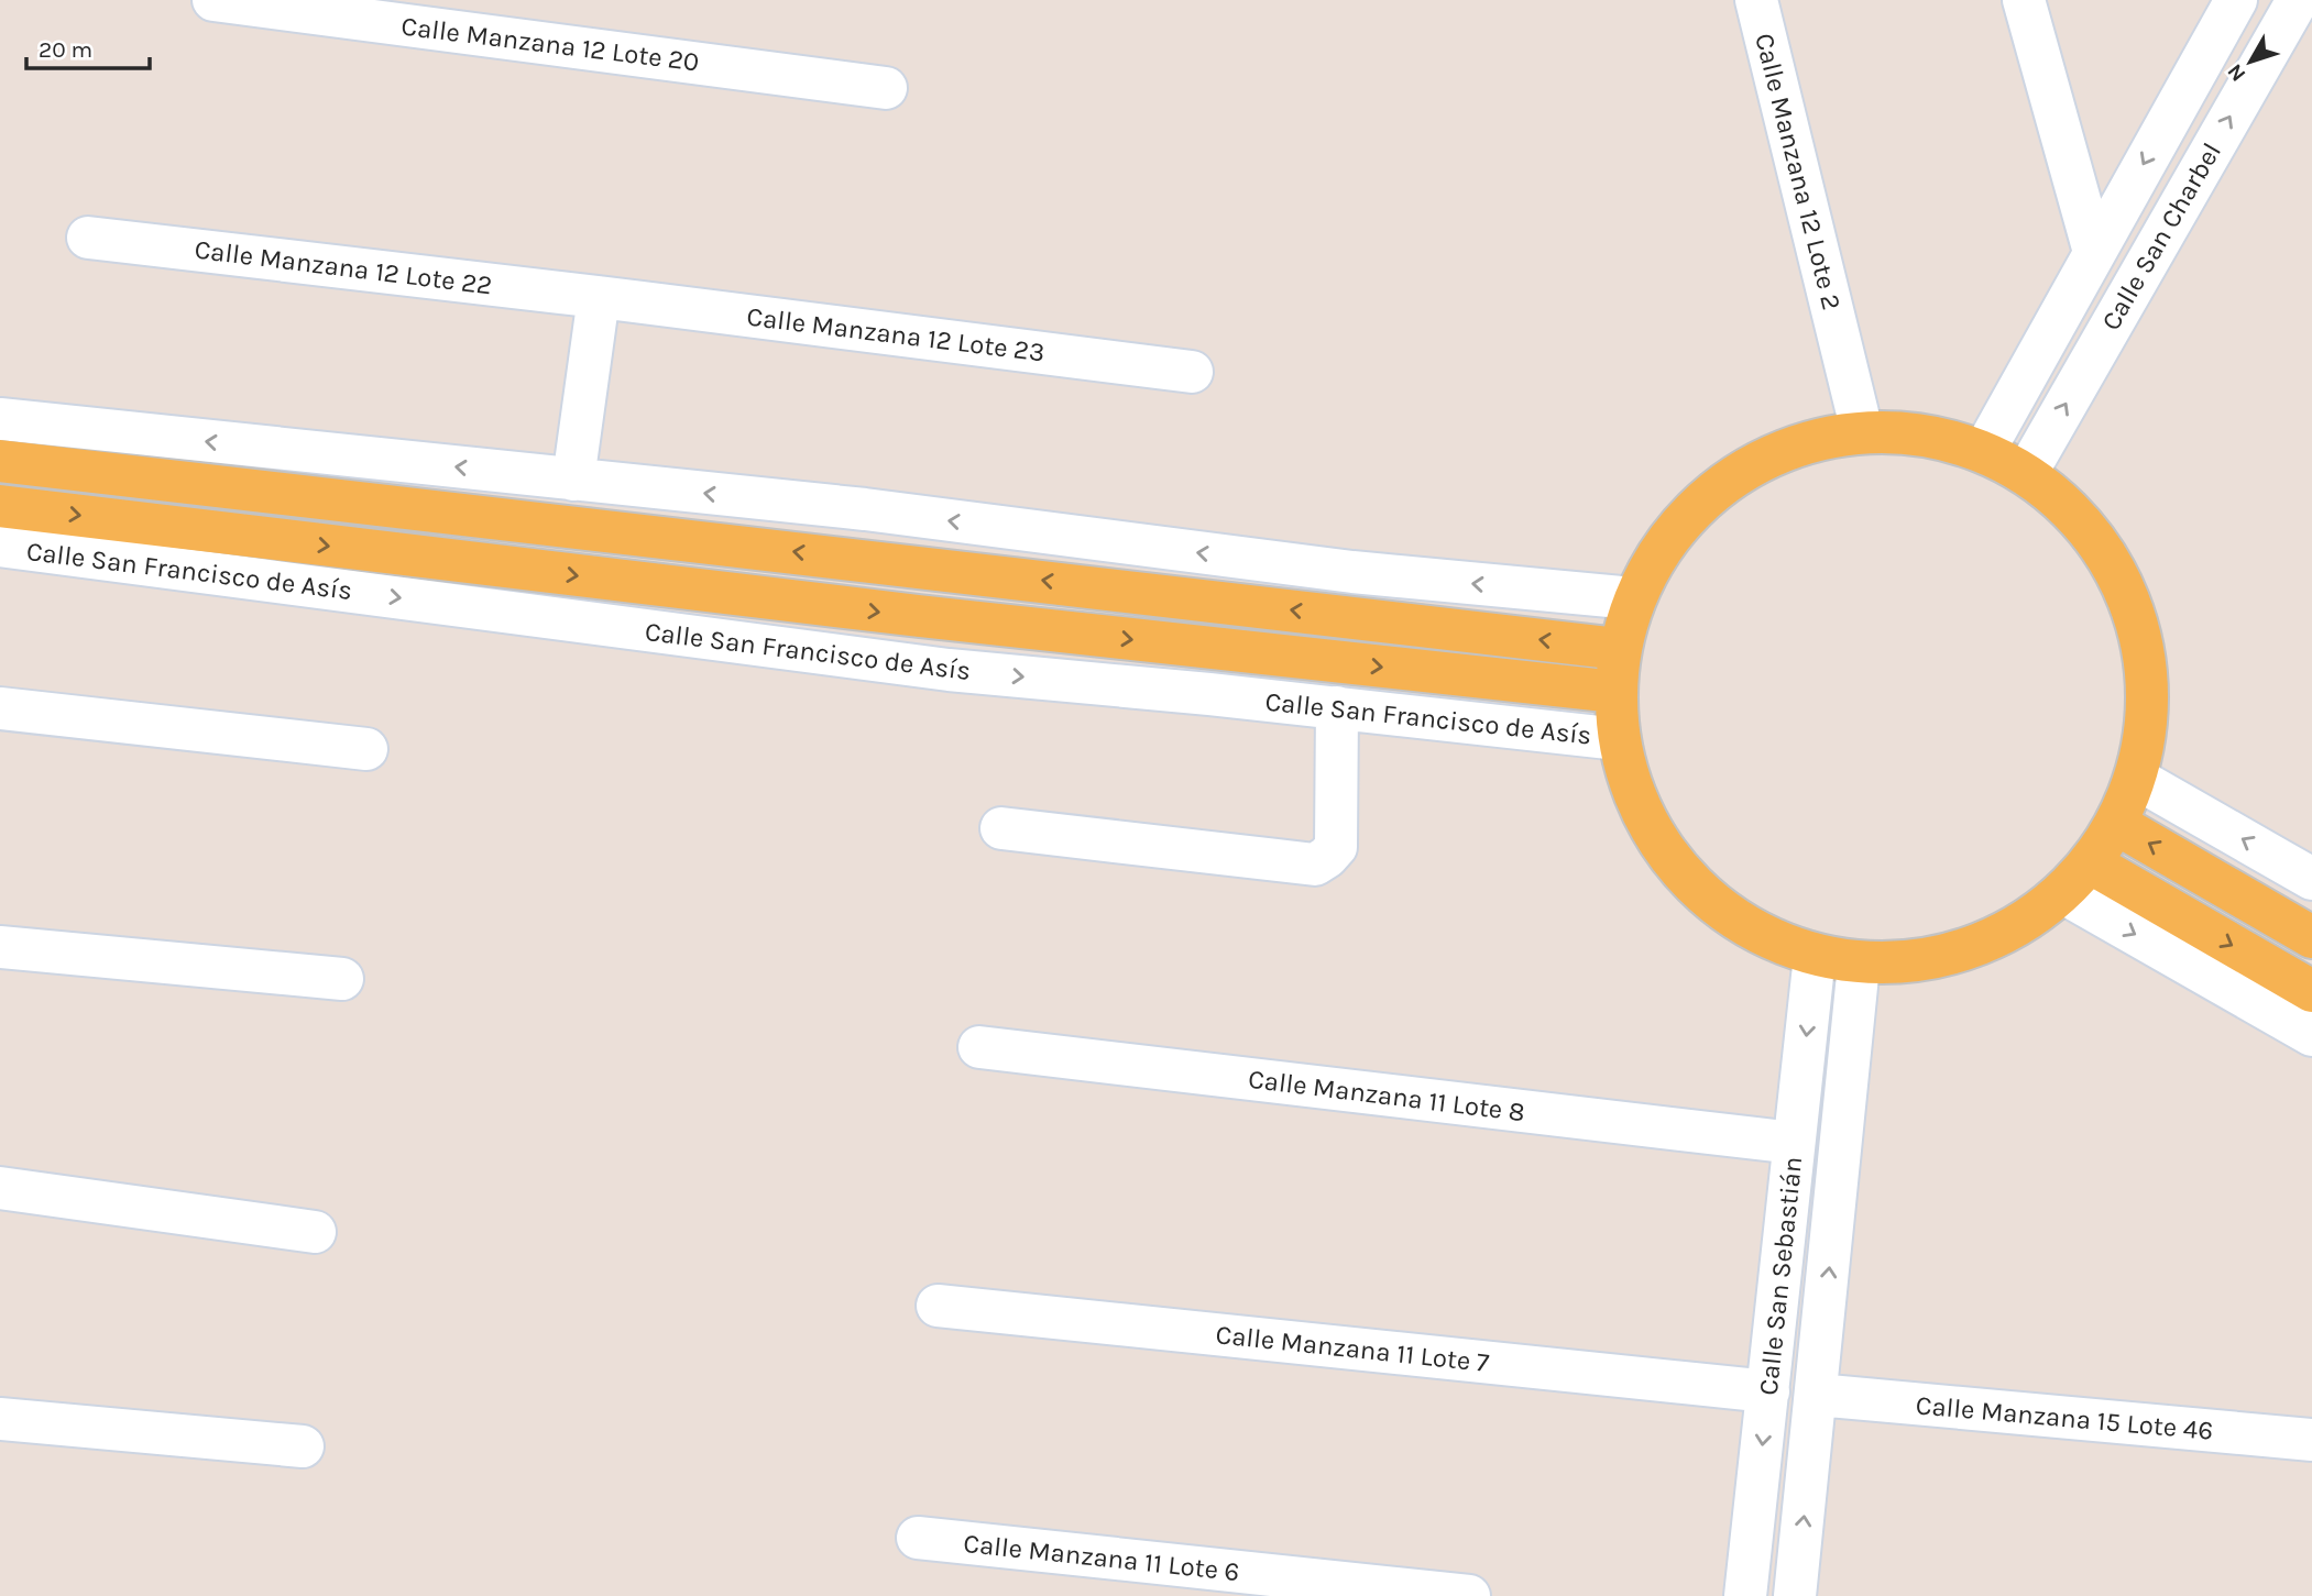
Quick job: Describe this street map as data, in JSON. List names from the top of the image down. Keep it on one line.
{"streets":{"main road":["Calle San Francisco de Asís"],"street":["Calle Manzana 12 Lote 20","Calle Manzana 12 Lote 2","Calle San Charbel","Calle Manzana 12 Lote 22","Calle Manzana 12 Lote 23","Calle Manzana 11 Lote 8","Calle San Sebastián","Calle Manzana 11 Lote 7","Calle Manzana 15 Lote 46","Calle Manzana 11 Lote 6"]},"crossings":[["Calle Manzana 12 Lote 22","Calle Manzana 12 Lote 23"],["Calle Manzana 11 Lote 8","Calle San Sebastián"],["Calle San Sebastián","Calle Manzana 11 Lote 7"],["Calle San Sebastián","Calle Manzana 15 Lote 46"]],"scale_bar":"20 m","north":"bottom left"}
